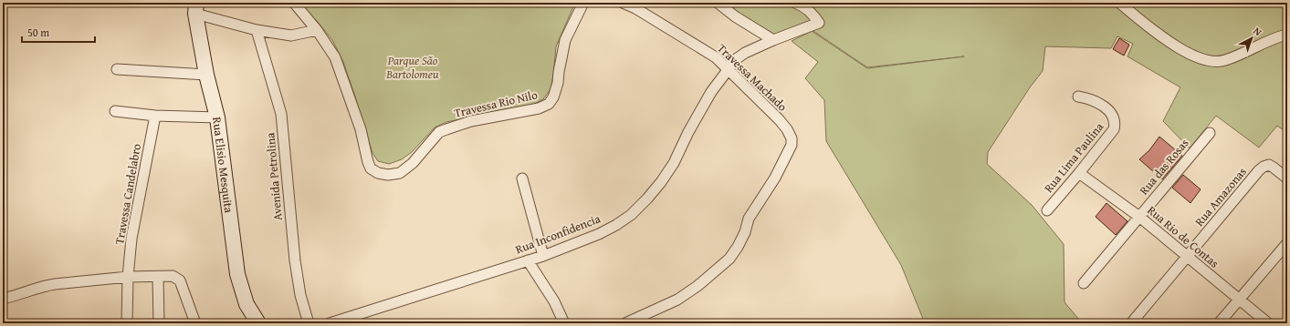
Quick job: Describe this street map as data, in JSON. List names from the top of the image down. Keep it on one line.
{"streets":{"street":["Travessa Machado","Travessa Rio Nilo","Rua Lima Paulina","Rua Elisio Mesquita","Rua das Rosas","Avenida Petrolina","Travessa Candelabro","Rua Amazonas","Rua Inconfidencia","Rua Rio de Contas"]},"crossings":[["Travessa Machado","Rua Inconfidencia"],["Rua Lima Paulina","Rua Rio de Contas"],["Rua das Rosas","Rua Rio de Contas"],["Rua Amazonas","Rua Rio de Contas"]],"parks":["Parque São Bartolomeu"],"scale_bar":"50 m","north":"top right"}
